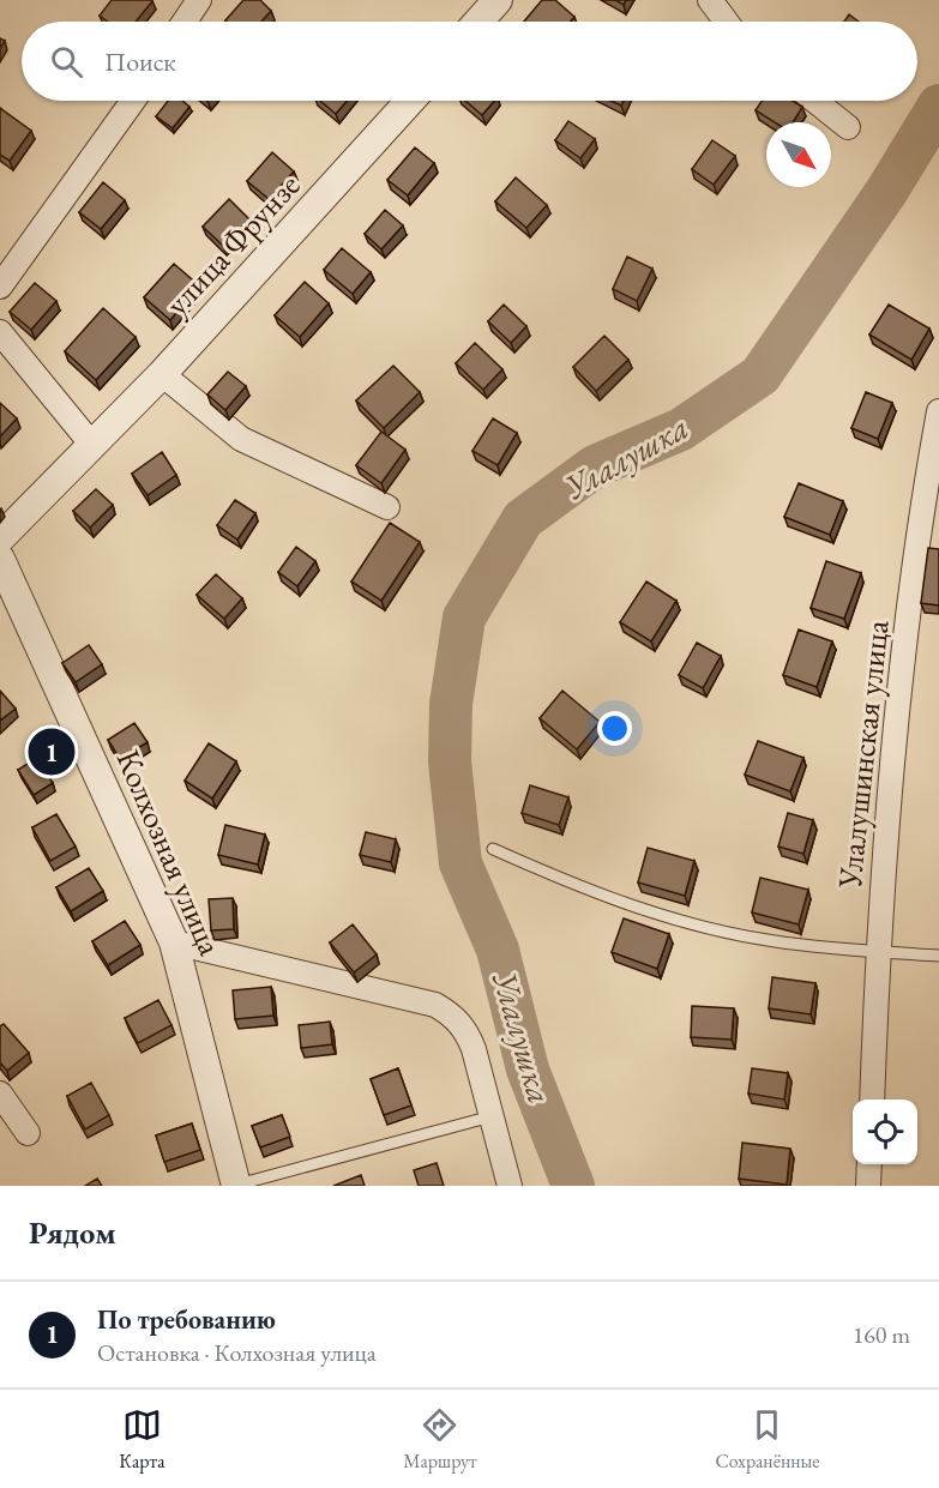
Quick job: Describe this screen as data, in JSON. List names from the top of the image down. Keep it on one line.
{"streets":{"street":["улица Фрунзе","Улалушинская улица","Колхозная улица"]},"water":["Улалушка"],"north":"bottom right","page":{"search":"Поиск","pins":"1","heading":"Рядом","list":[{"mark":"1","name":"По требованию","note":"Остановка · Колхозная улица","value":"160 m"}],"nav":["Карта","Маршрут","Сохранённые"]}}
